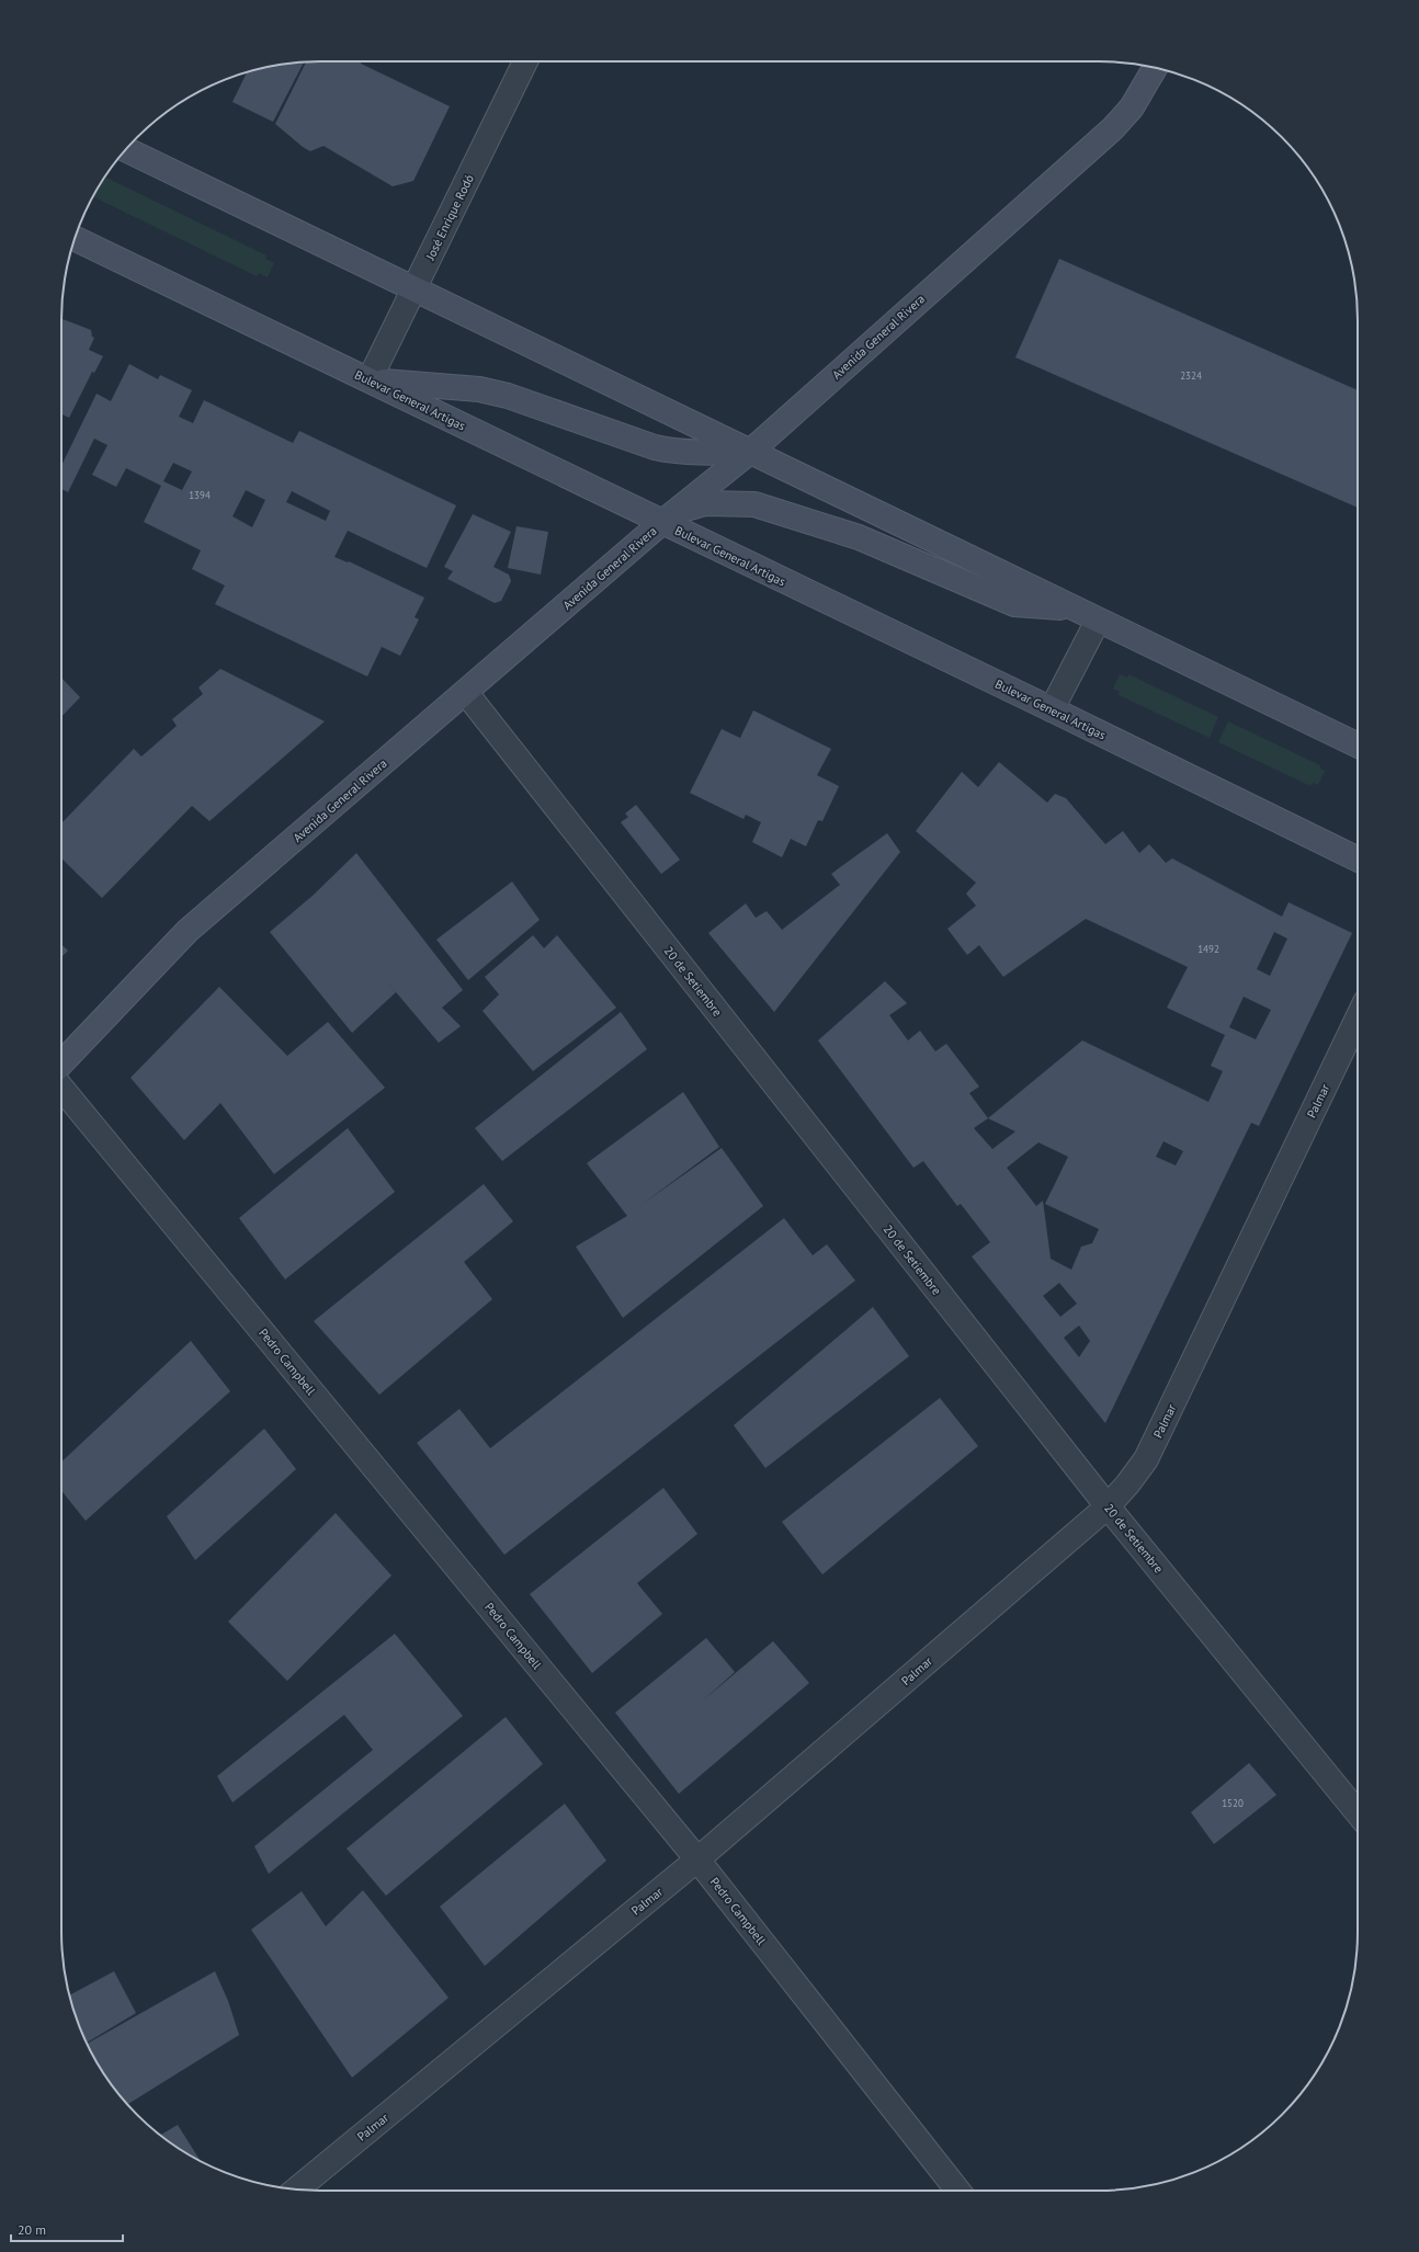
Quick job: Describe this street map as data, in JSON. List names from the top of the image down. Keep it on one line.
{"streets":{"main road":["Avenida General Rivera","Bulevar General Artigas"],"street":["José Enrique Rodó","20 de Setiembre","Palmar","Pedro Campbell"]},"crossings":[["José Enrique Rodó","Bulevar General Artigas"],["Avenida General Rivera","Bulevar General Artigas"],["Avenida General Rivera","20 de Setiembre"],["20 de Setiembre","Palmar"],["Palmar","Pedro Campbell"]],"house_numbers":["2324","1394","1492","1520"],"scale_bar":"20 m"}
